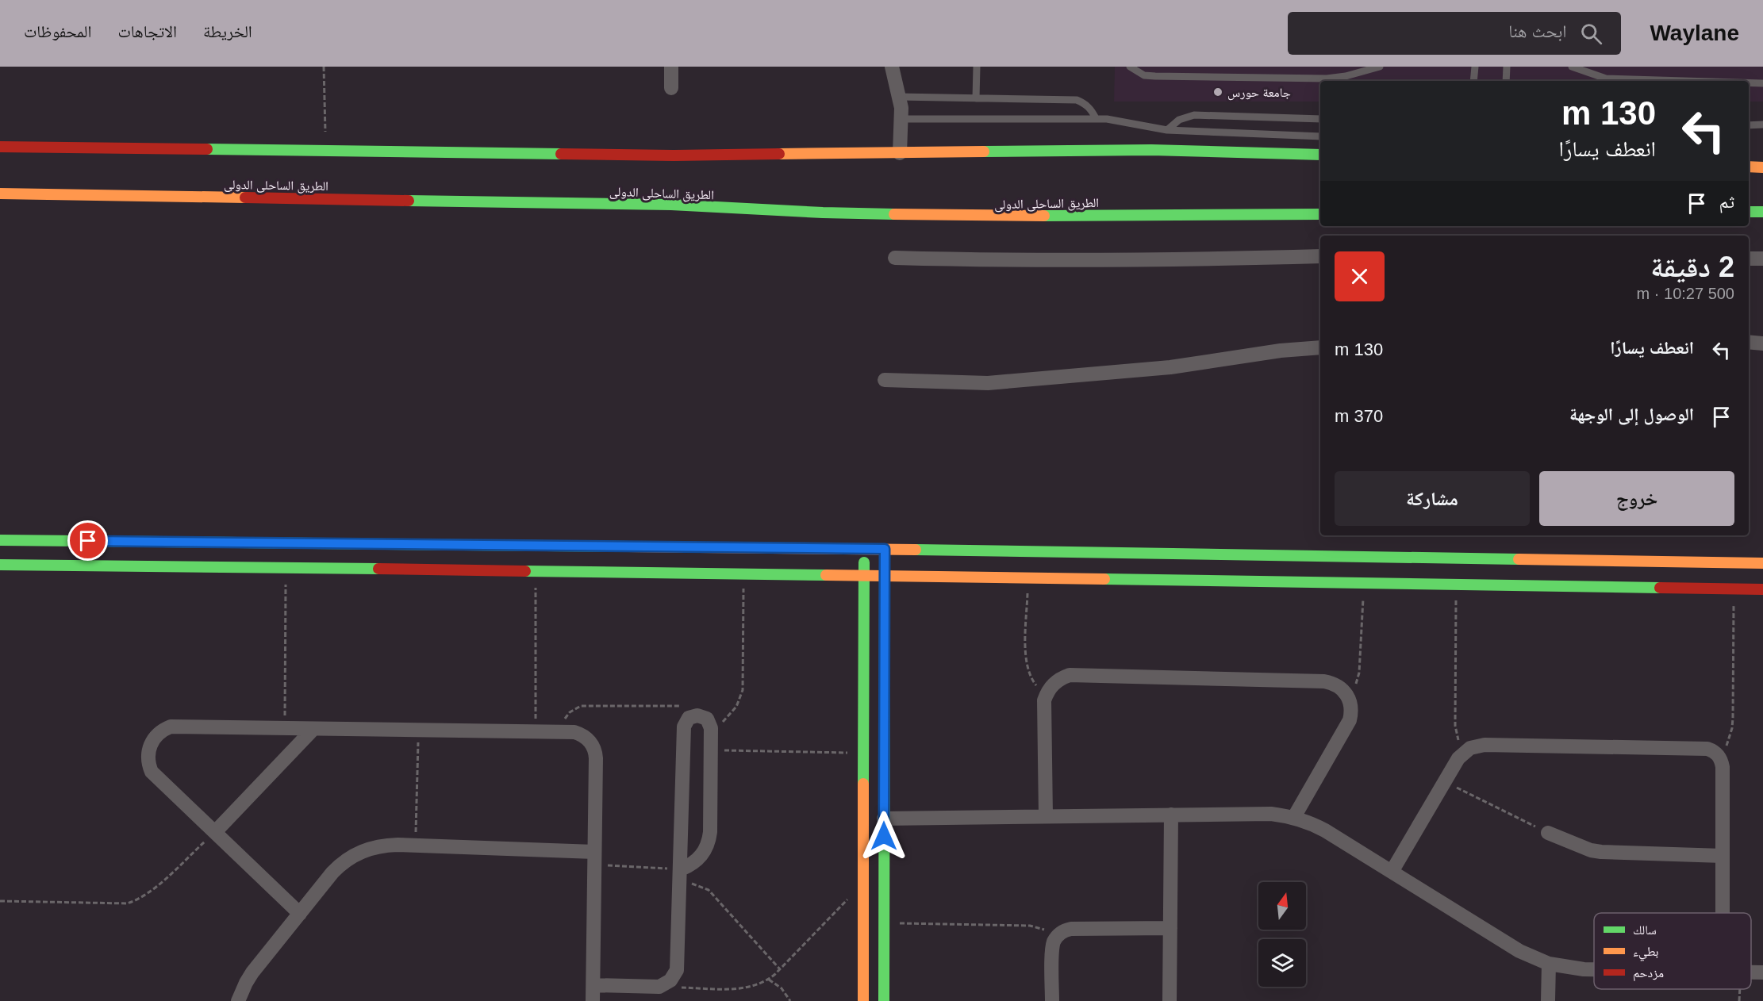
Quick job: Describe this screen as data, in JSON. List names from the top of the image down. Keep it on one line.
{"streets":{"main road":["الطريق الساحلى الدولى"]},"places":["جامعة حورس"],"legend":["سالك","بطيء","مزدحم"],"north":"top","page":{"header":"Waylane","search":"ابحث هنا","nav":["الخريطة","الاتجاهات","المحفوظات"],"turn":["130 m","انعطف يسارًا"],"then":"ثم","heading":["2 دقيقة","500 m · 10:27"],"list":[{"name":"انعطف يسارًا","value":"130 m"},{"name":"الوصول إلى الوجهة","value":"370 m"}],"buttons":["خروج","مشاركة"]}}
